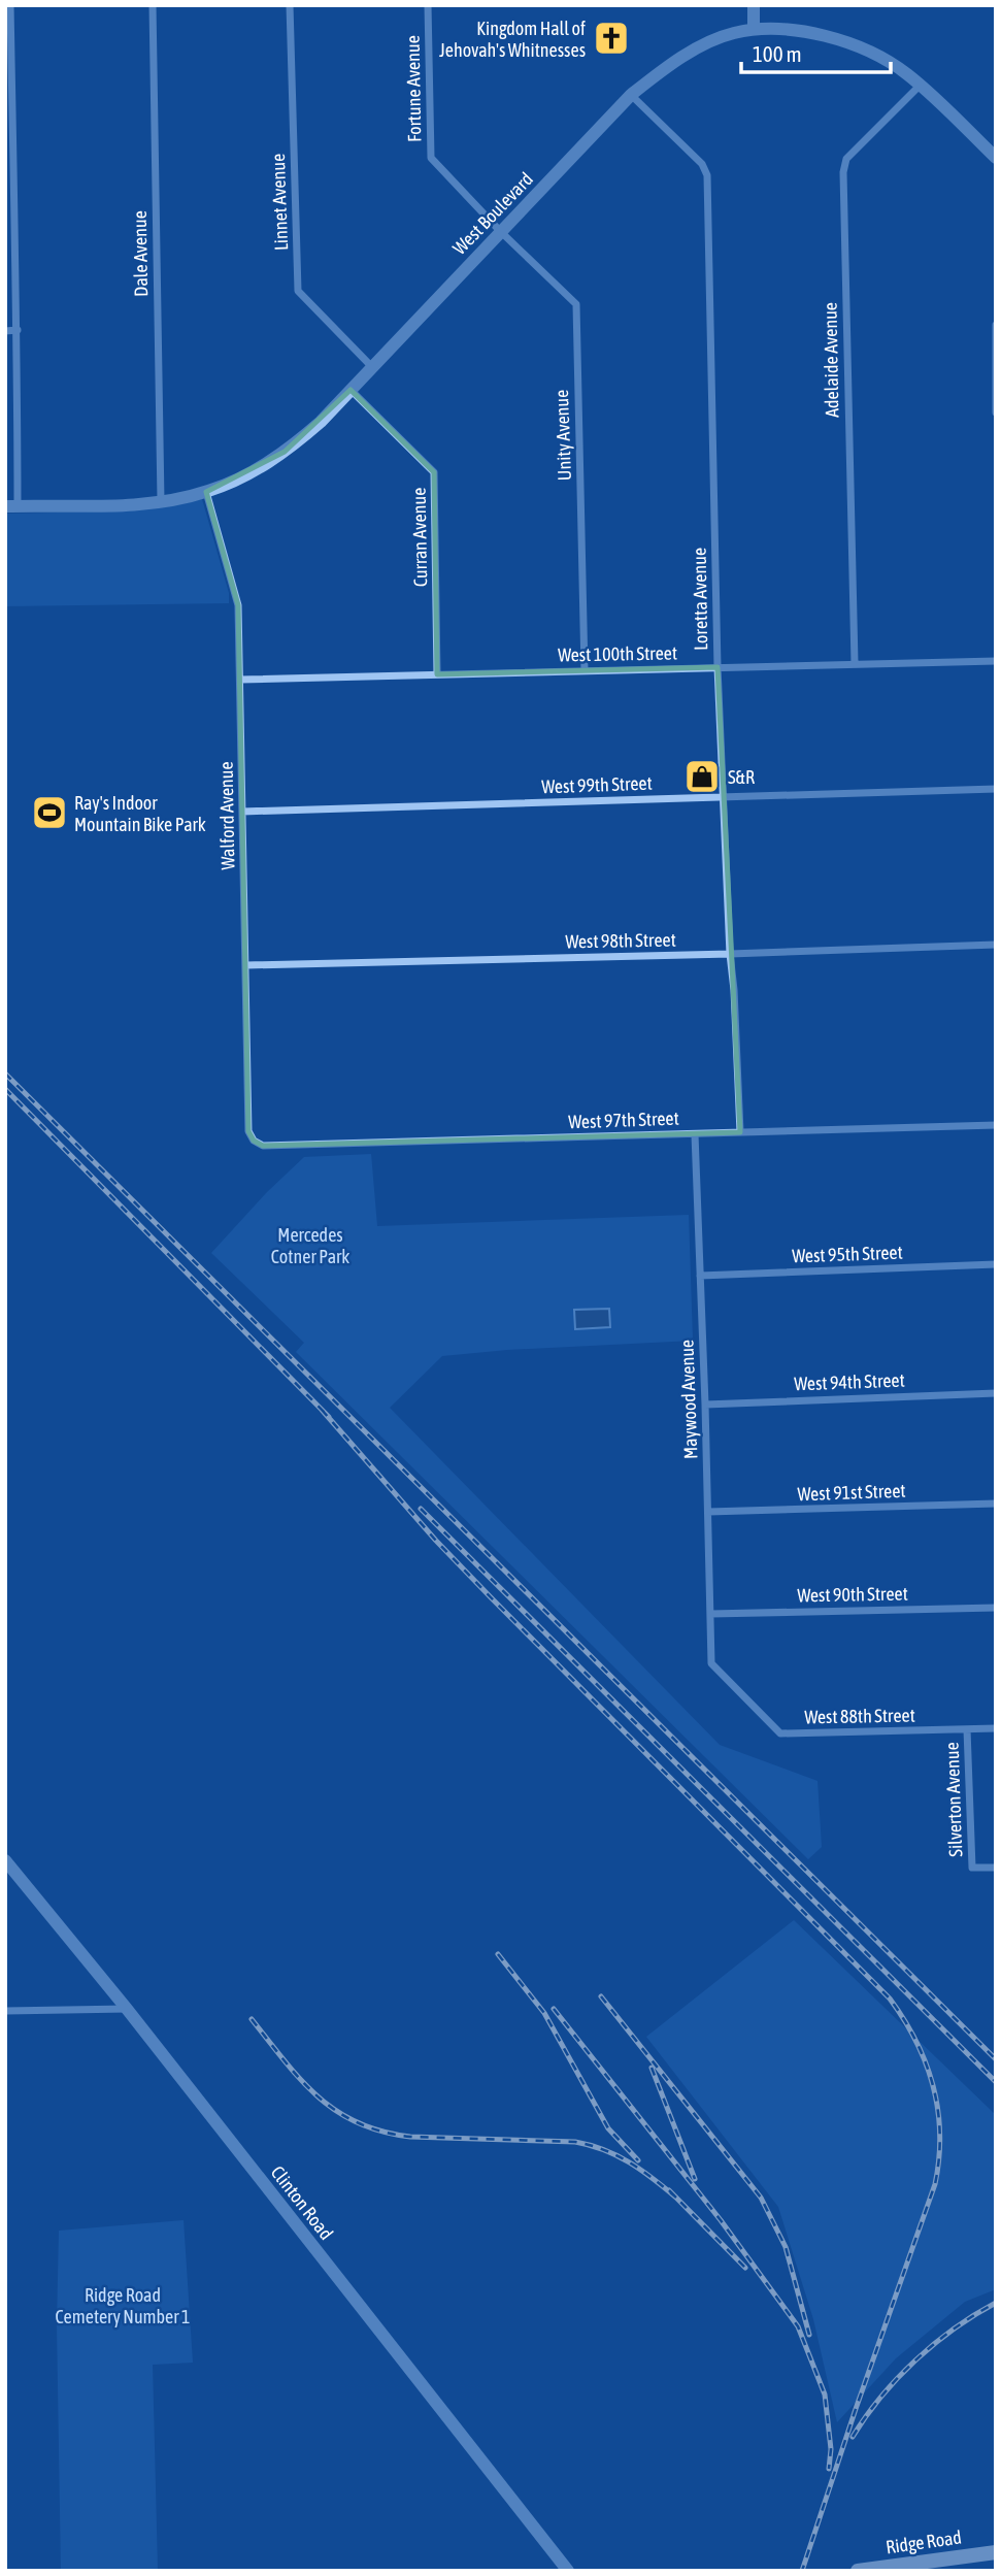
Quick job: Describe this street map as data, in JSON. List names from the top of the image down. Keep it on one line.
{"streets":{"main road":["Ridge Road"],"street":["Fortune Avenue","Linnet Avenue","West Boulevard","Dale Avenue","Adelaide Avenue","Unity Avenue","Curran Avenue","Loretta Avenue","West 100th Street","West 99th Street","Walford Avenue","West 98th Street","West 97th Street","West 95th Street","West 94th Street","Maywood Avenue","West 91st Street","West 90th Street","West 88th Street","Silverton Avenue","Clinton Road"]},"crossings":[["Fortune Avenue","West Boulevard"],["Fortune Avenue","Unity Avenue"],["Linnet Avenue","West Boulevard"],["West Boulevard","Dale Avenue"],["West Boulevard","Adelaide Avenue"],["West Boulevard","Unity Avenue"],["West Boulevard","Curran Avenue"],["West Boulevard","Loretta Avenue"],["West Boulevard","Walford Avenue"],["Adelaide Avenue","West 100th Street"],["Unity Avenue","West 100th Street"],["Curran Avenue","West 100th Street"],["Loretta Avenue","West 100th Street"],["Loretta Avenue","West 99th Street"],["Loretta Avenue","West 98th Street"],["Loretta Avenue","West 97th Street"],["West 100th Street","Walford Avenue"],["West 99th Street","Walford Avenue"],["Walford Avenue","West 98th Street"],["Walford Avenue","West 97th Street"],["West 97th Street","Maywood Avenue"],["West 95th Street","Maywood Avenue"],["West 94th Street","Maywood Avenue"],["Maywood Avenue","West 91st Street"],["Maywood Avenue","West 90th Street"],["Maywood Avenue","West 88th Street"],["West 88th Street","Silverton Avenue"]],"parks":["Mercedes Cotner Park","Ridge Road Cemetery Number 1"],"places":{"church":["Kingdom Hall of Jehovah's Whitnesses"],"shop":["S&R"],"sports":["Ray's Indoor Mountain Bike Park"]},"scale_bar":"100 m"}
